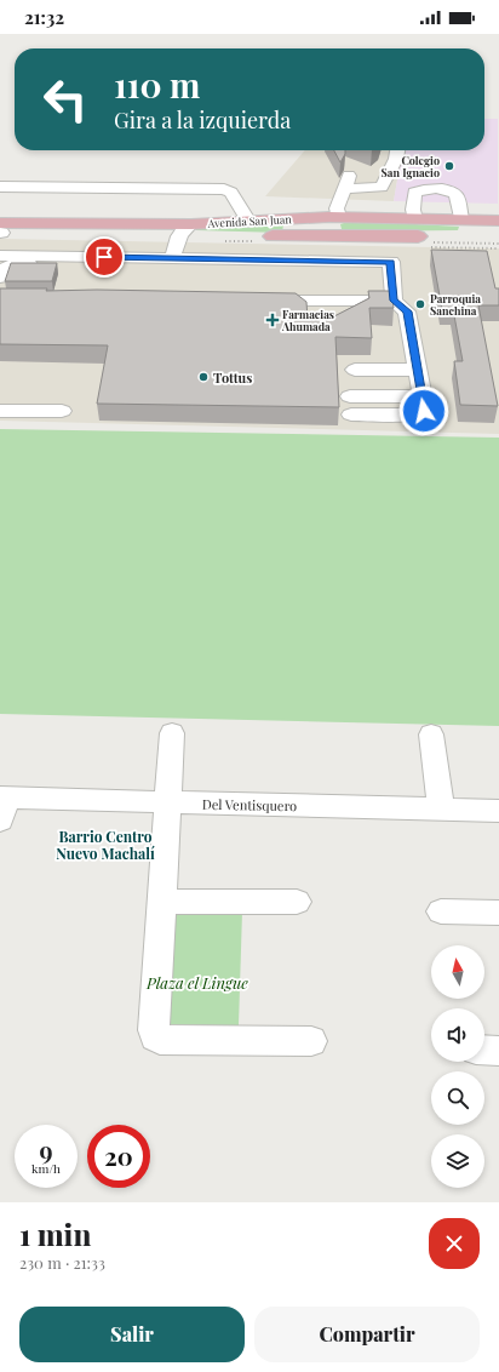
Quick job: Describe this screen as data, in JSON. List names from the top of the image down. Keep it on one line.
{"streets":{"main road":["Avenida San Juan"],"street":["Del Ventisquero"]},"districts":["Barrio Centro Nuevo Machalí"],"parks":["Plaza el Lingue"],"places":{"other":["Colegio San Ignacio","Parroquia Sanchina","Tottus"],"health":["Farmacias Ahumada"]},"north":"top","page":{"status":"21:32","turn":["110 m","Gira a la izquierda"],"speed":"9 km/h","limit":"20","heading":["1 min","230 m · 21:33"],"buttons":["Salir","Compartir"]}}
